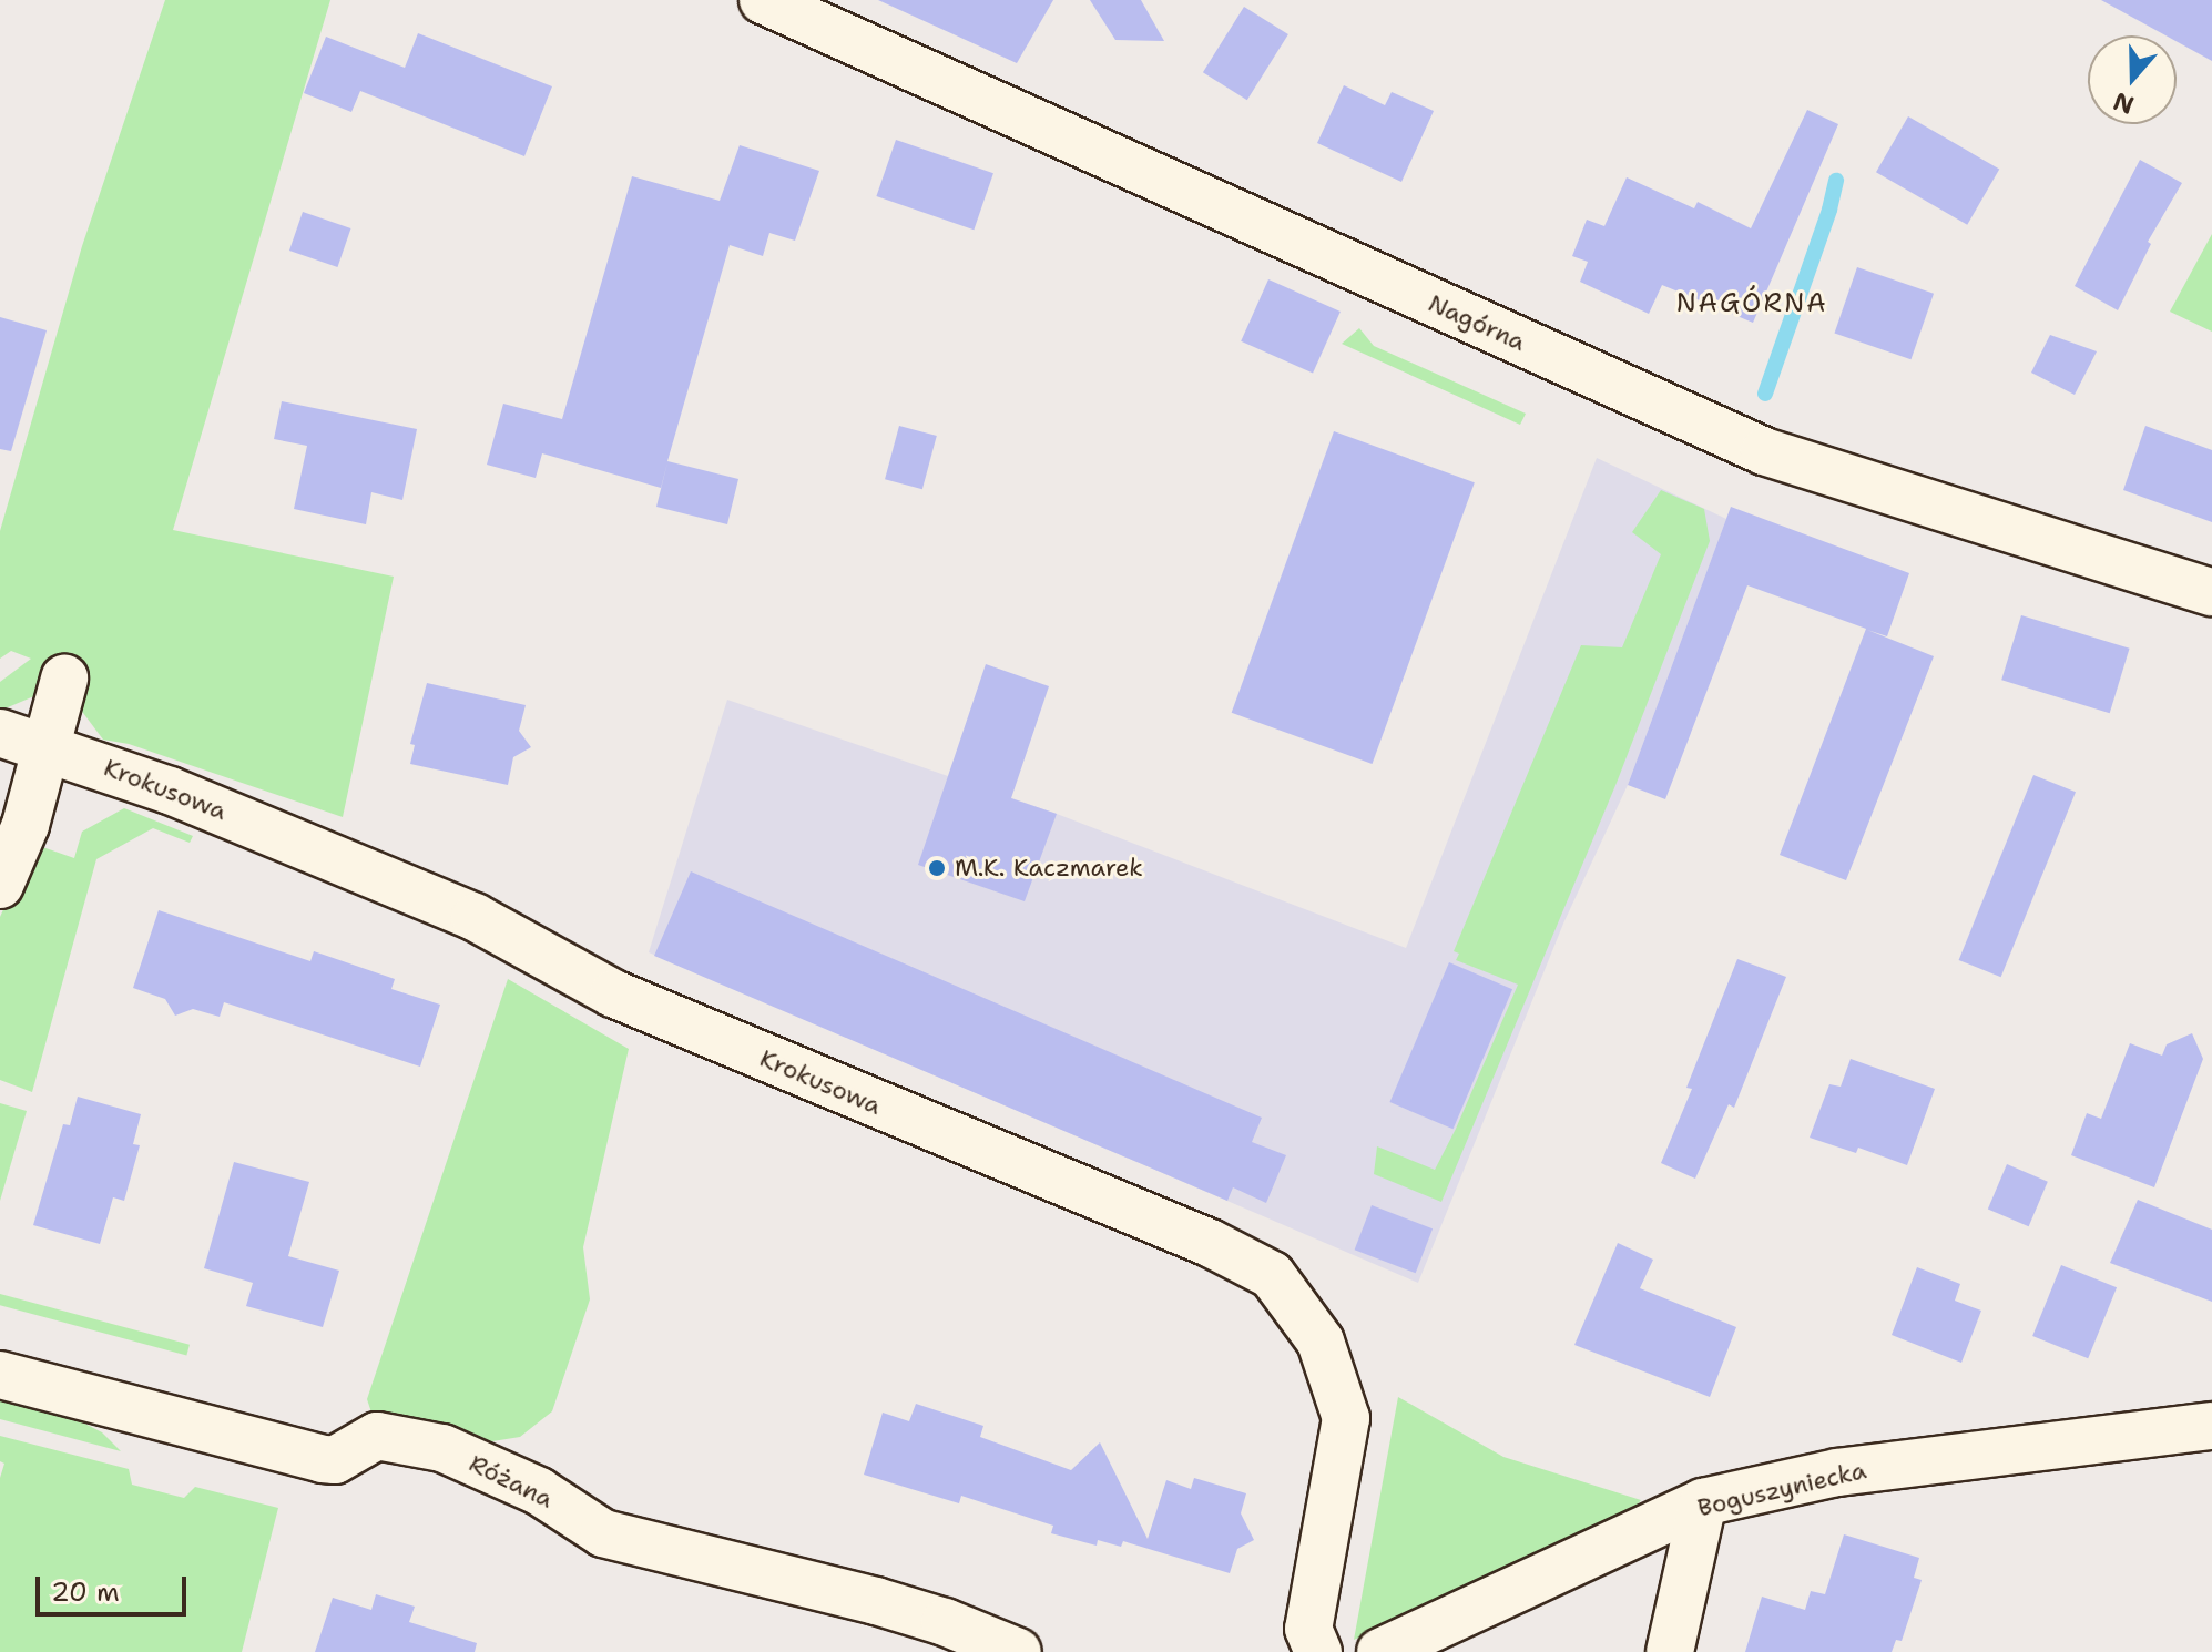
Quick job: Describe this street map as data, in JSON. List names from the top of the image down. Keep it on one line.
{"streets":{"street":["Nagórna","Krokusowa","Różana","Boguszyniecka"]},"districts":["NAGÓRNA"],"places":["M.K. Kaczmarek"],"scale_bar":"20 m","north":"bottom"}
